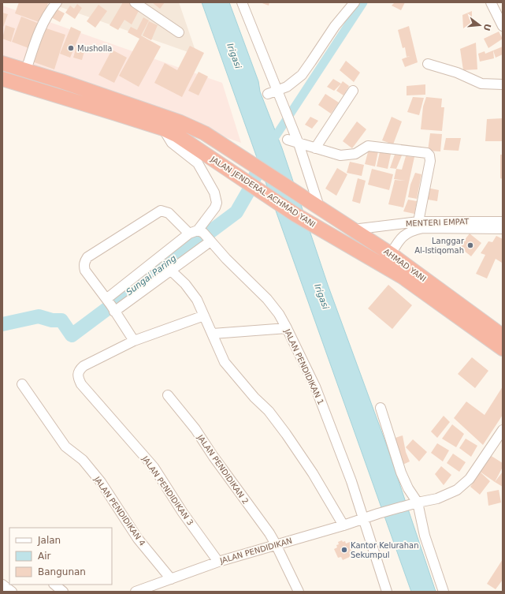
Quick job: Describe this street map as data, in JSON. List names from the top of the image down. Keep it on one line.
{"streets":{"highway":["JALAN JENDERAL ACHMAD YANI","AHMAD YANI"],"street":["MENTERI EMPAT","JALAN PENDIDIKAN 1","JALAN PENDIDIKAN 2","JALAN PENDIDIKAN 3","JALAN PENDIDIKAN 4","JALAN PENDIDIKAN"]},"crossings":[["JALAN JENDERAL ACHMAD YANI","AHMAD YANI"],["MENTERI EMPAT","AHMAD YANI"],["JALAN PENDIDIKAN 1","JALAN PENDIDIKAN 3"],["JALAN PENDIDIKAN 1","JALAN PENDIDIKAN"],["JALAN PENDIDIKAN 2","JALAN PENDIDIKAN"],["JALAN PENDIDIKAN 3","JALAN PENDIDIKAN"],["JALAN PENDIDIKAN 4","JALAN PENDIDIKAN"]],"water":["Irigasi","Sungai Paring"],"places":["Musholla","Langgar Al-Istiqomah","Kantor Kelurahan Sekumpul"],"legend":["Jalan","Air","Bangunan"],"north":"right"}
